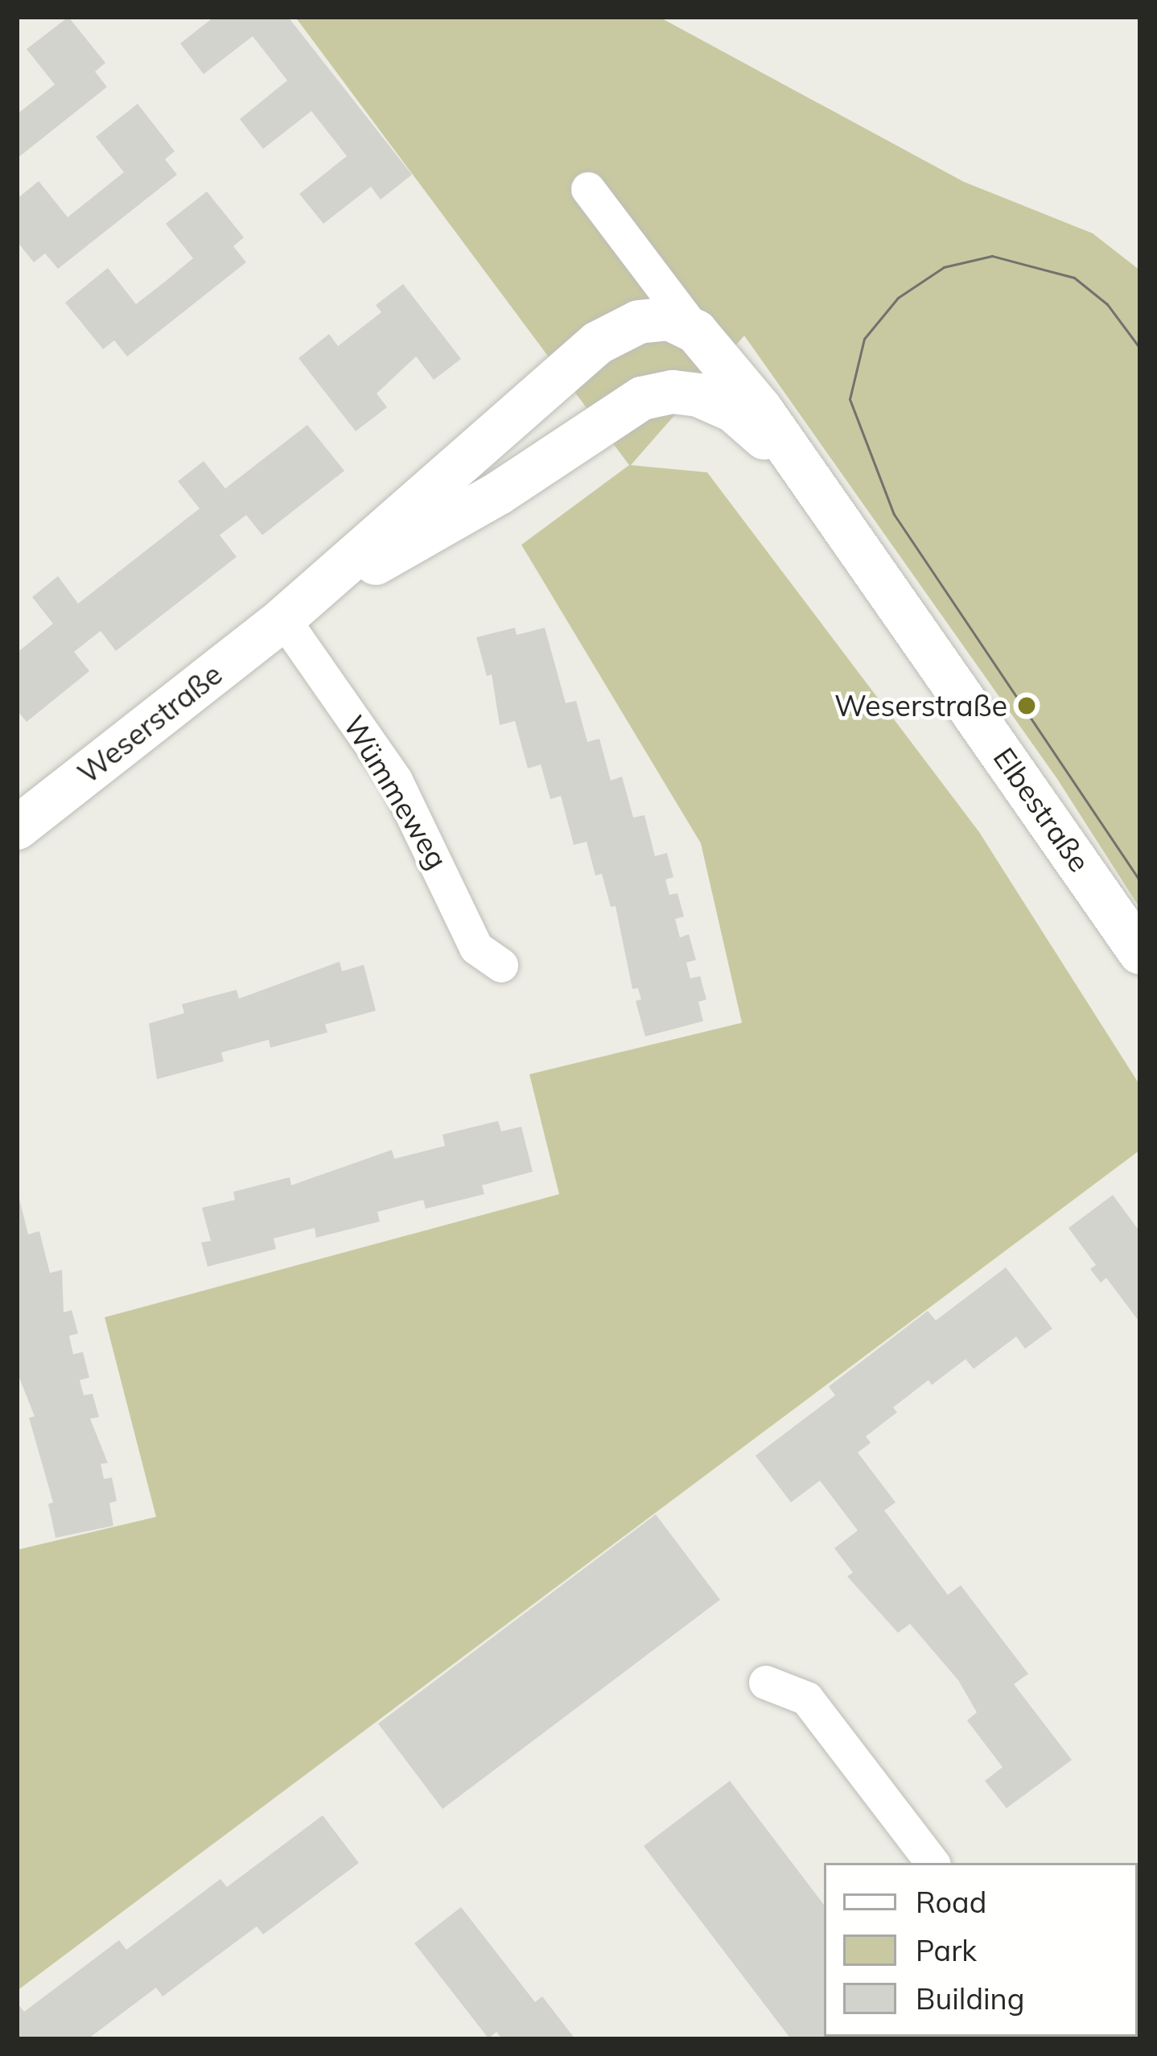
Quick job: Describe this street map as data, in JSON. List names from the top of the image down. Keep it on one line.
{"streets":{"street":["Weserstraße","Wümmeweg","Elbestraße"]},"crossings":[["Weserstraße","Wümmeweg"],["Weserstraße","Elbestraße"]],"places":["Weserstraße"],"legend":["Road","Park","Building"]}
